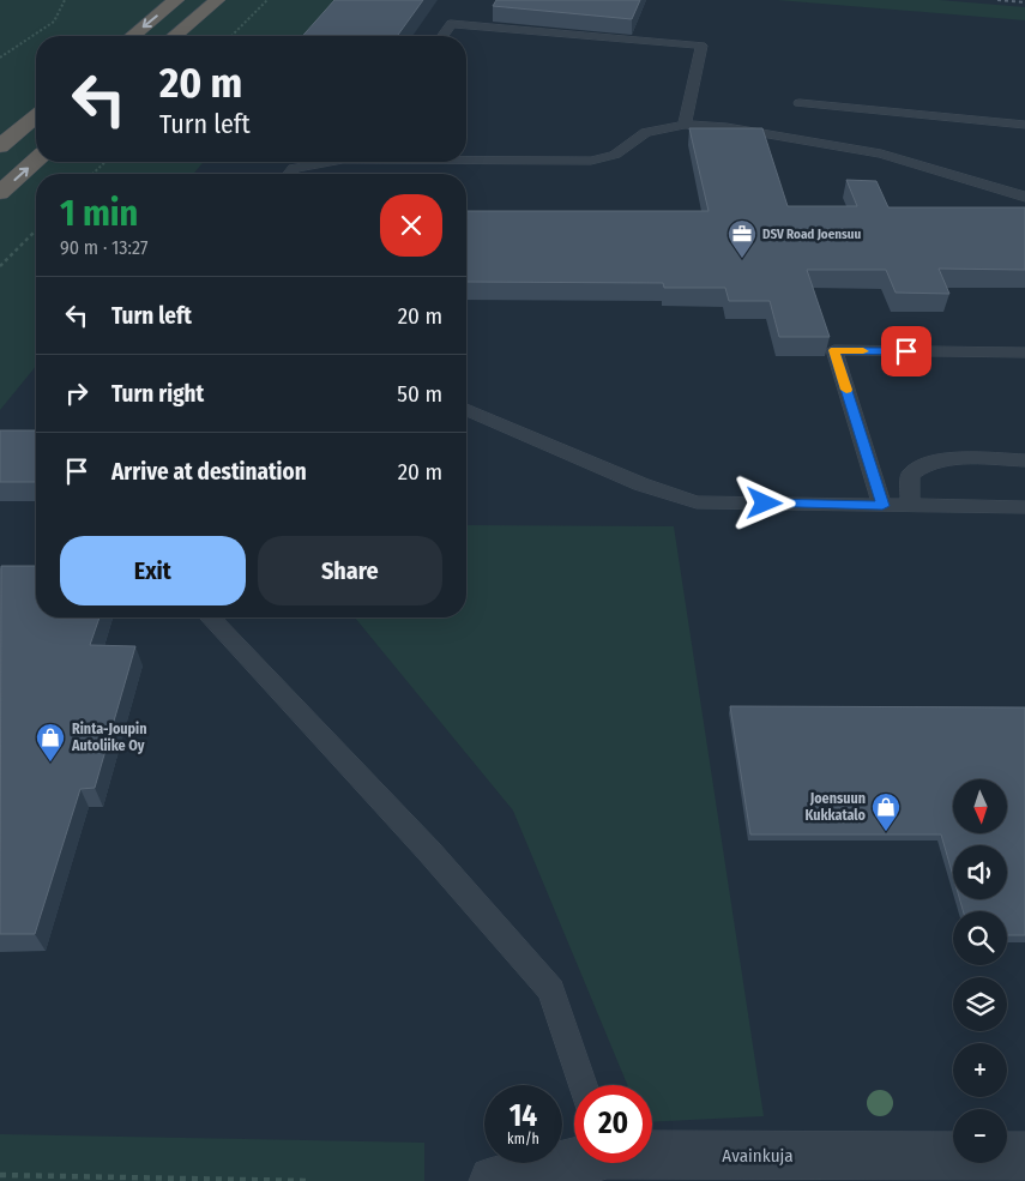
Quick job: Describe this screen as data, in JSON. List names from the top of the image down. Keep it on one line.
{"streets":{"street":["Avainkuja"]},"places":{"office":["DSV Road Joensuu"],"shop":["Rinta-Joupin Autoliike Oy","Joensuun Kukkatalo"]},"north":"bottom","page":{"turn":["20 m","Turn left"],"heading":["1 min","90 m · 13:27"],"list":[{"name":"Turn left","value":"20 m"},{"name":"Turn right","value":"50 m"},{"name":"Arrive at destination","value":"20 m"}],"buttons":["Exit","Share"],"map_buttons":["+","−"],"speed":"14 km/h","limit":"20"}}
